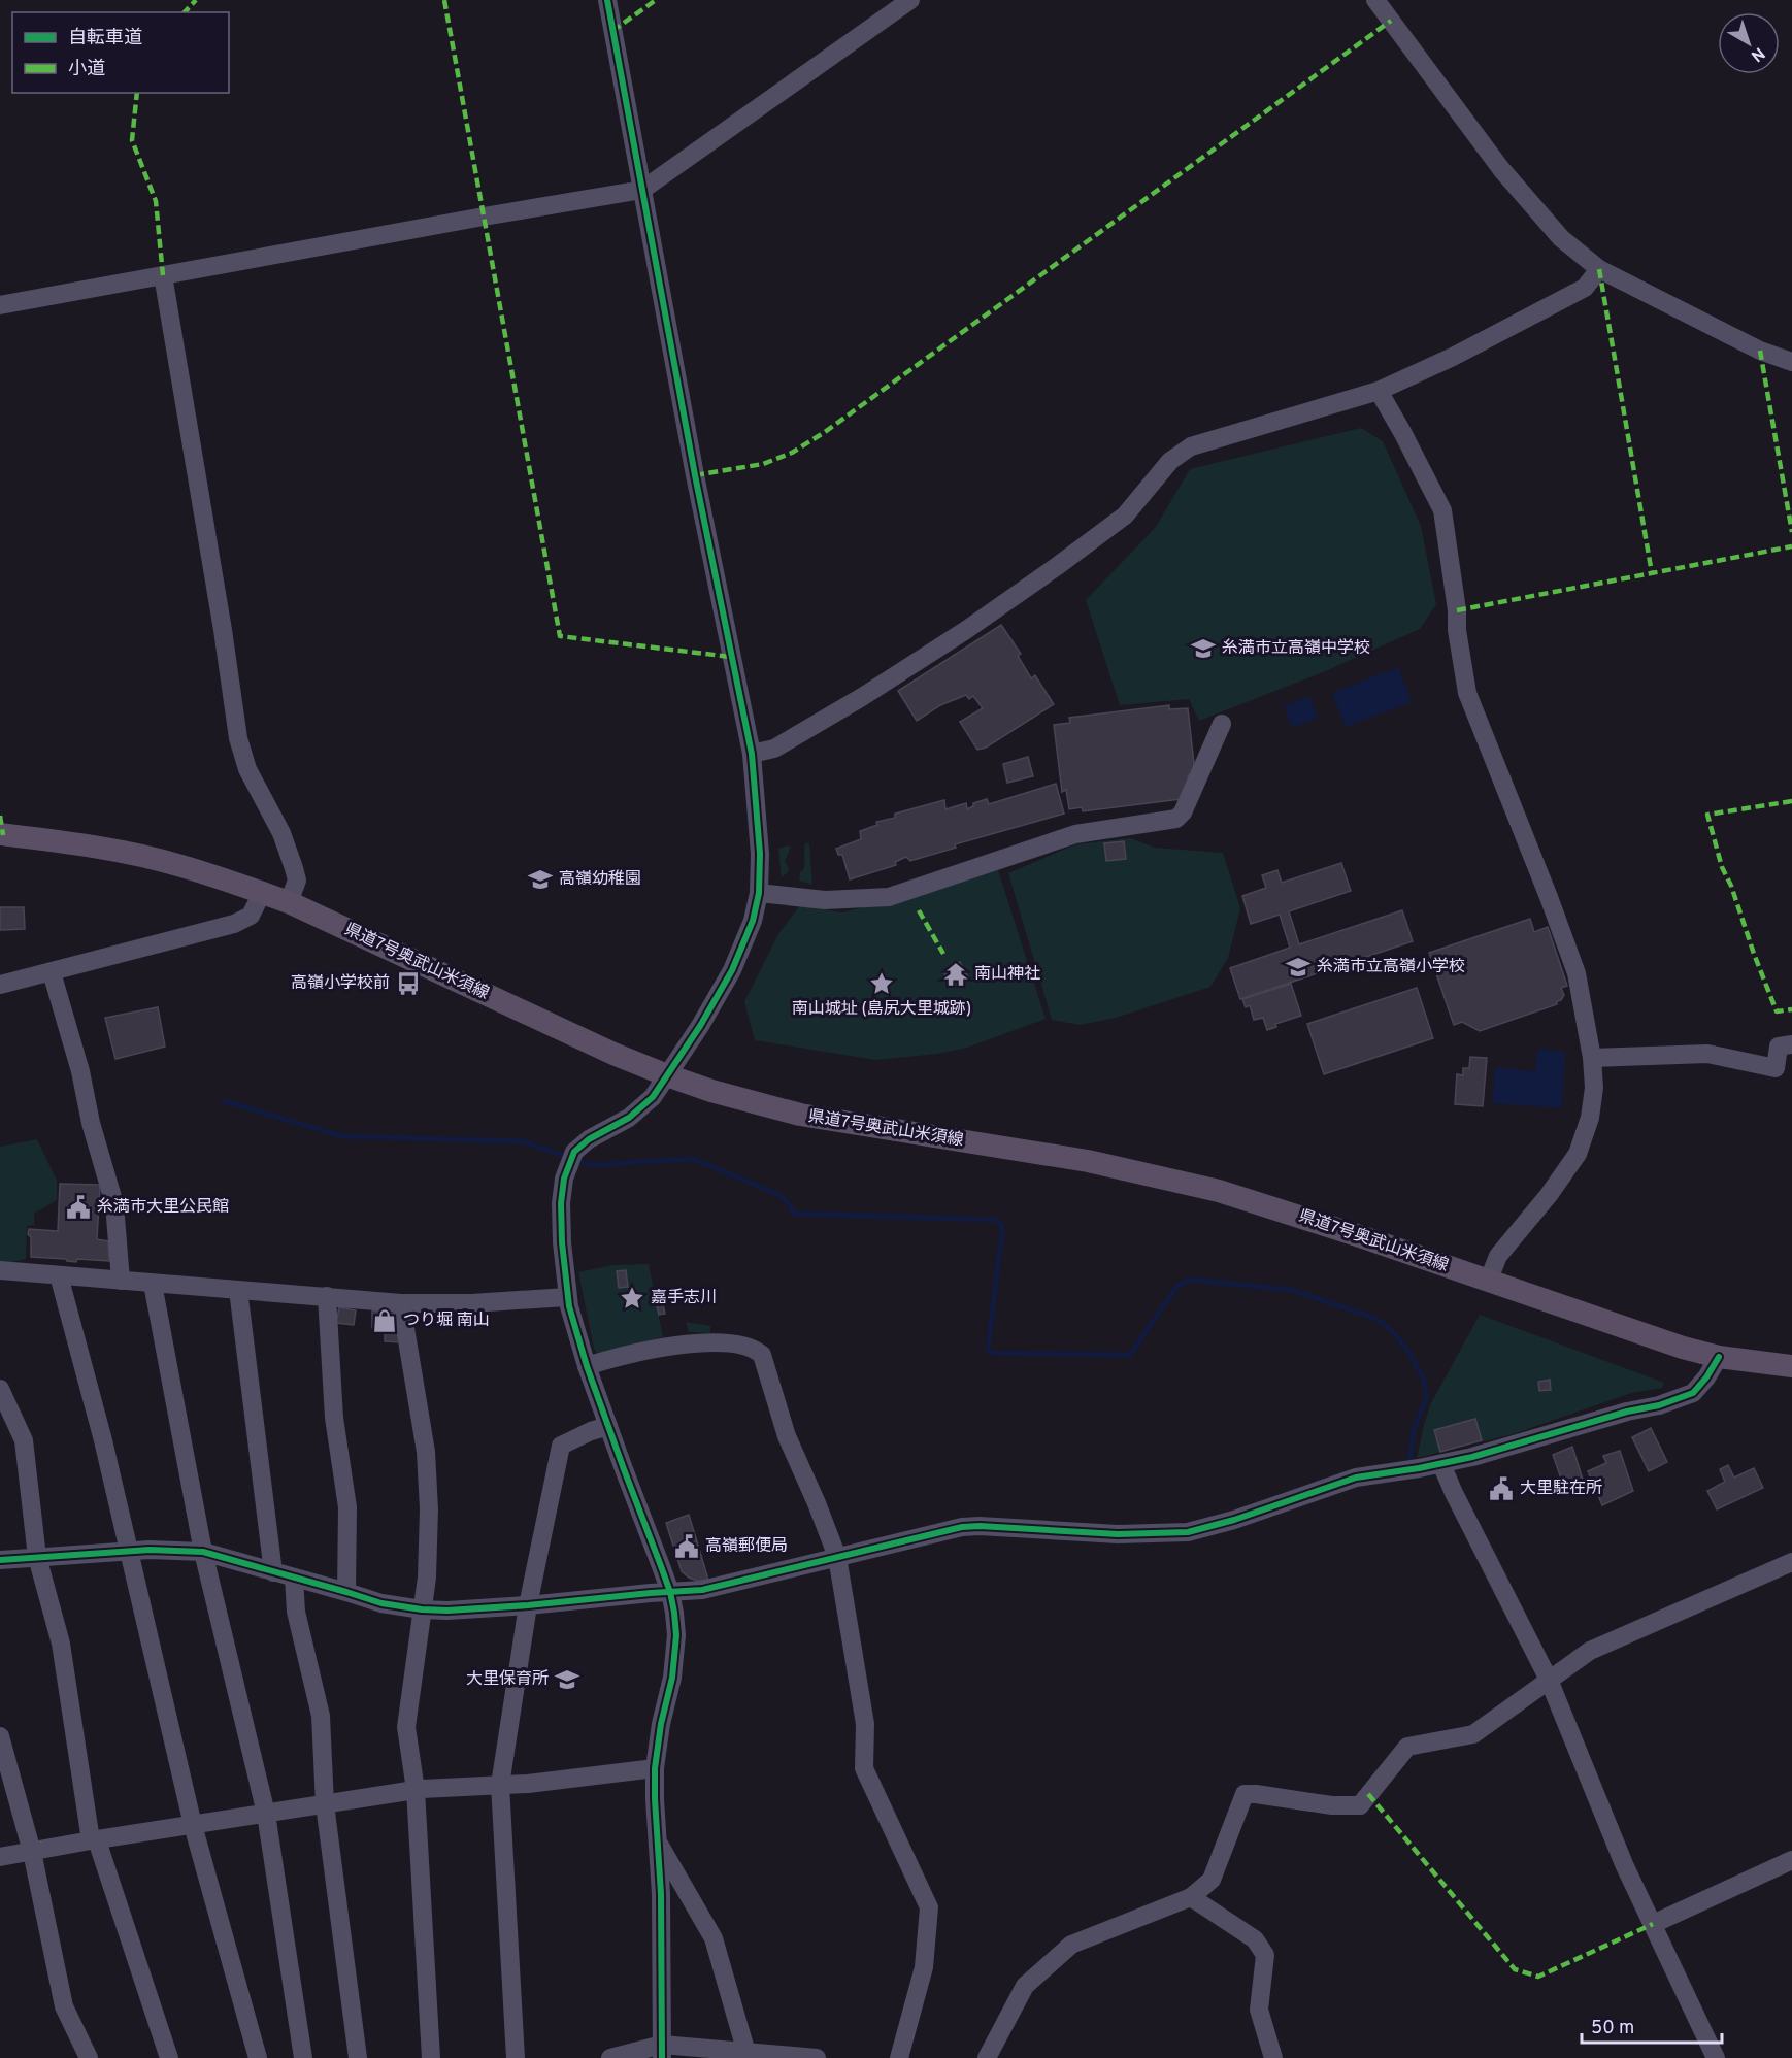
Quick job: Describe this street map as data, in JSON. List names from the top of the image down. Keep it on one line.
{"streets":{"main road":["県道7号奥武山米須線"]},"places":{"school or university":["糸満市立高嶺中学校","高嶺幼稚園","糸満市立高嶺小学校","大里保育所"],"temple":["南山神社"],"bus stop":["高嶺小学校前"],"place":["南山城址 (島尻大里城跡)","嘉手志川"],"public building":["糸満市大里公民館","大里駐在所","高嶺郵便局"],"shop":["つり堀 南山"]},"legend":["自転車道","小道"],"scale_bar":"50 m","north":"bottom right"}
